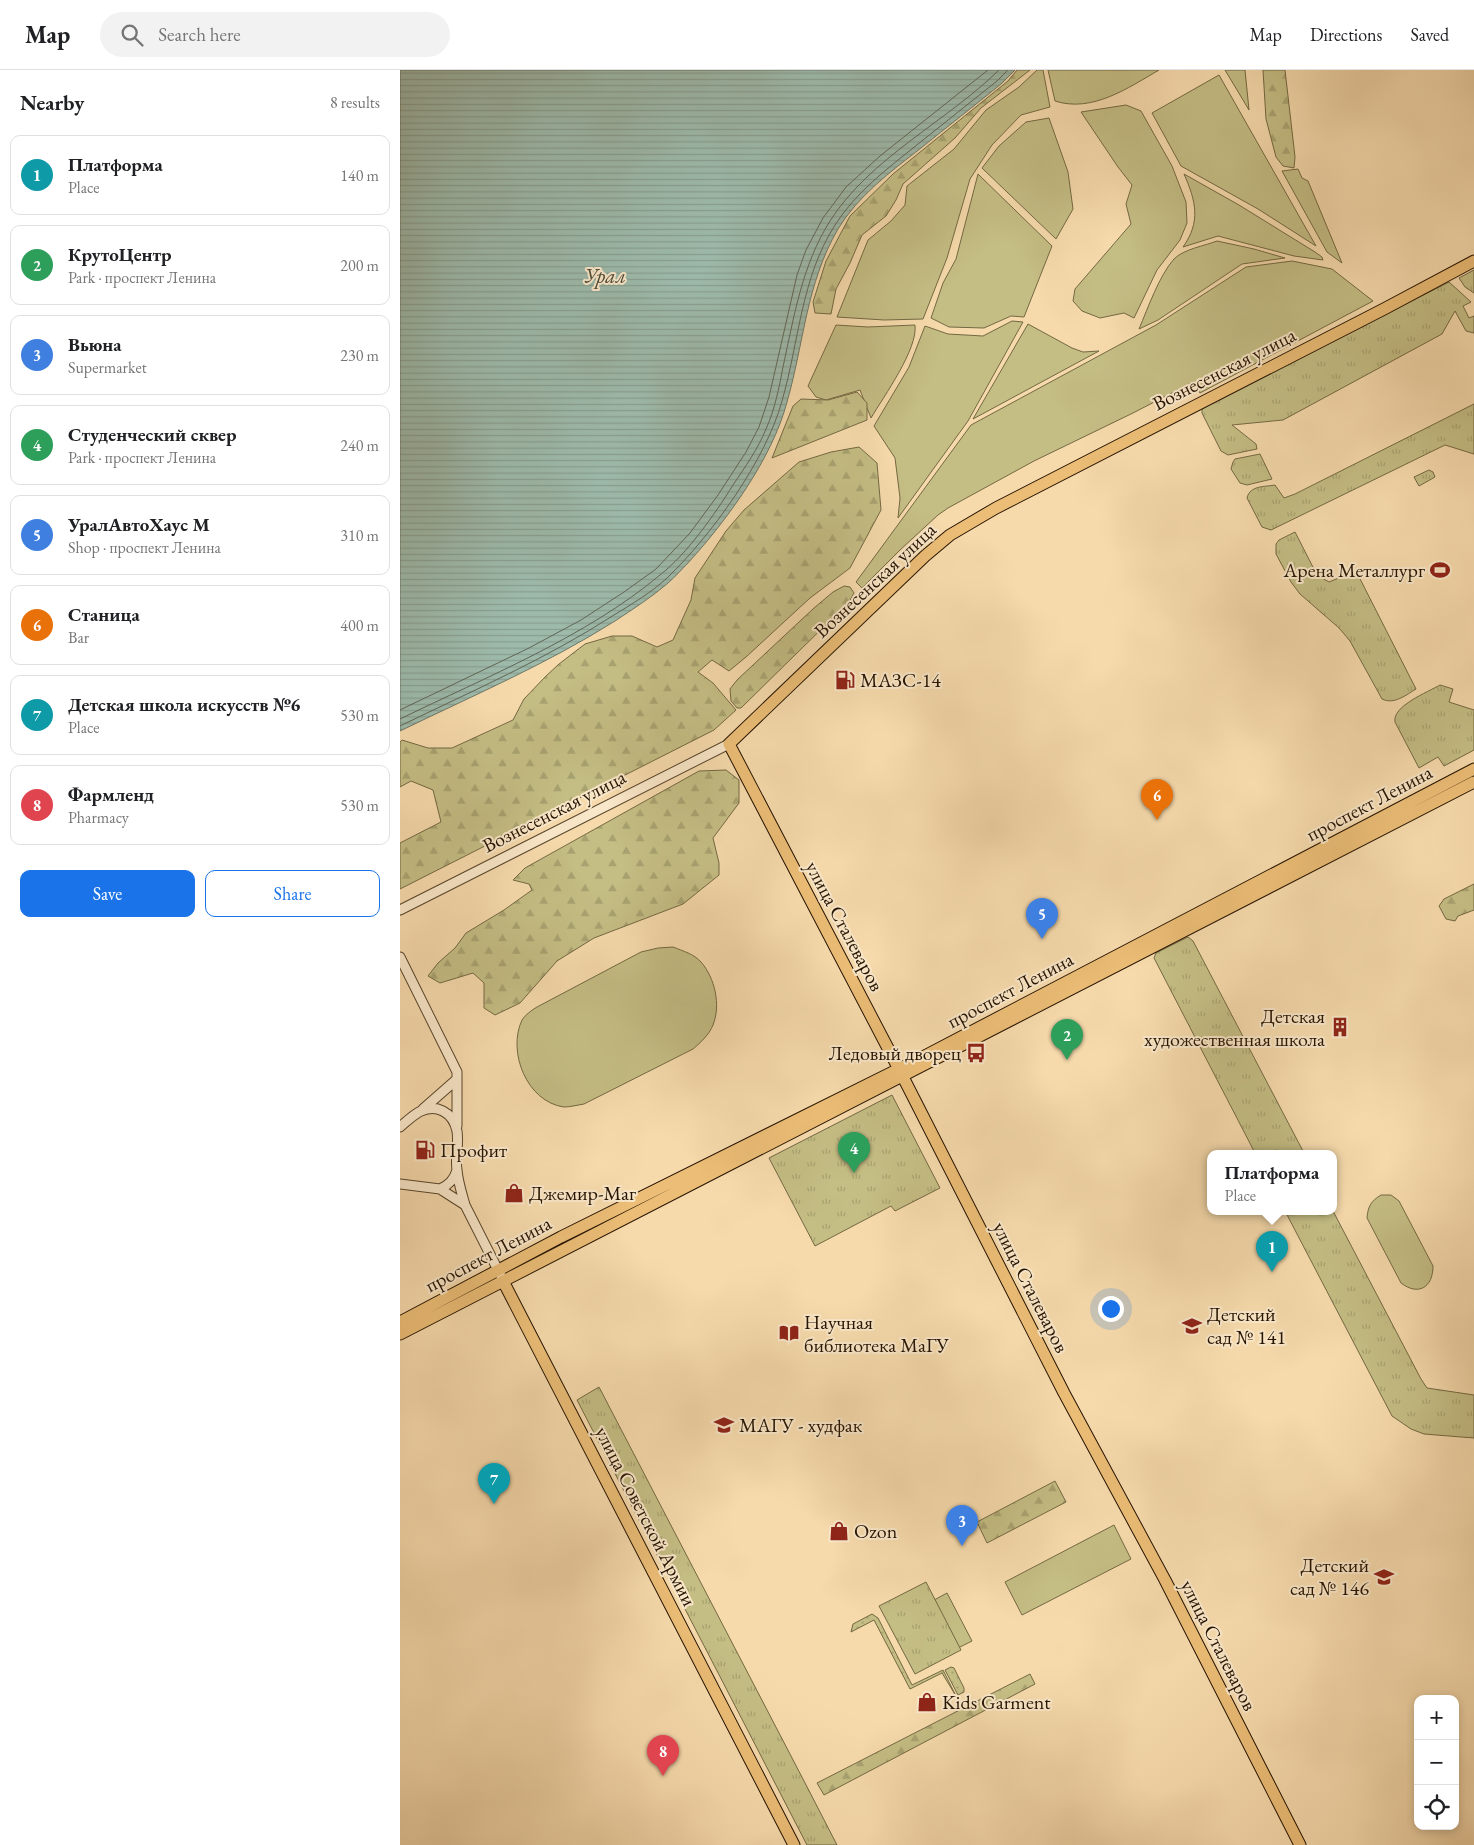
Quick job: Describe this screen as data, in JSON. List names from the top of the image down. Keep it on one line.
{"streets":{"main road":["Вознесенская улица","проспект Ленина","улица Сталеваров","улица Советской Армии"]},"crossings":[["Вознесенская улица","улица Сталеваров"],["проспект Ленина","улица Сталеваров"],["проспект Ленина","улица Советской Армии"]],"water":["Урал"],"places":{"sports":["Арена Металлург"],"fuel station":["МАЗС-14","Профит"],"building":["Детская художественная школа"],"bus stop":["Ледовый дворец"],"shop":["Джемир-Маг","Ozon","Kids Garment"],"school or university":["Детский сад № 141","МАГУ - худфак","Детский сад № 146"],"library":["Научная библиотека МаГУ"]},"page":{"header":"Map","search":"Search here","nav":["Map","Directions","Saved"],"heading":["Nearby","8 results"],"list":[{"mark":"1","name":"Платформа","note":"Place","value":"140 m"},{"mark":"2","name":"КрутоЦентр","note":"Park · проспект Ленина","value":"200 m"},{"mark":"3","name":"Вьюна","note":"Supermarket","value":"230 m"},{"mark":"4","name":"Студенческий сквер","note":"Park · проспект Ленина","value":"240 m"},{"mark":"5","name":"УралАвтоХаус М","note":"Shop · проспект Ленина","value":"310 m"},{"mark":"6","name":"Станица","note":"Bar","value":"400 m"},{"mark":"7","name":"Детская школа искусств №6","note":"Place","value":"530 m"},{"mark":"8","name":"Фармленд","note":"Pharmacy","value":"530 m"}],"pins":["6","5","2","4","1","7","3","8"],"buttons":["Save","Share"],"popup":["Платформа","Place"],"map_buttons":["+","−"]}}
